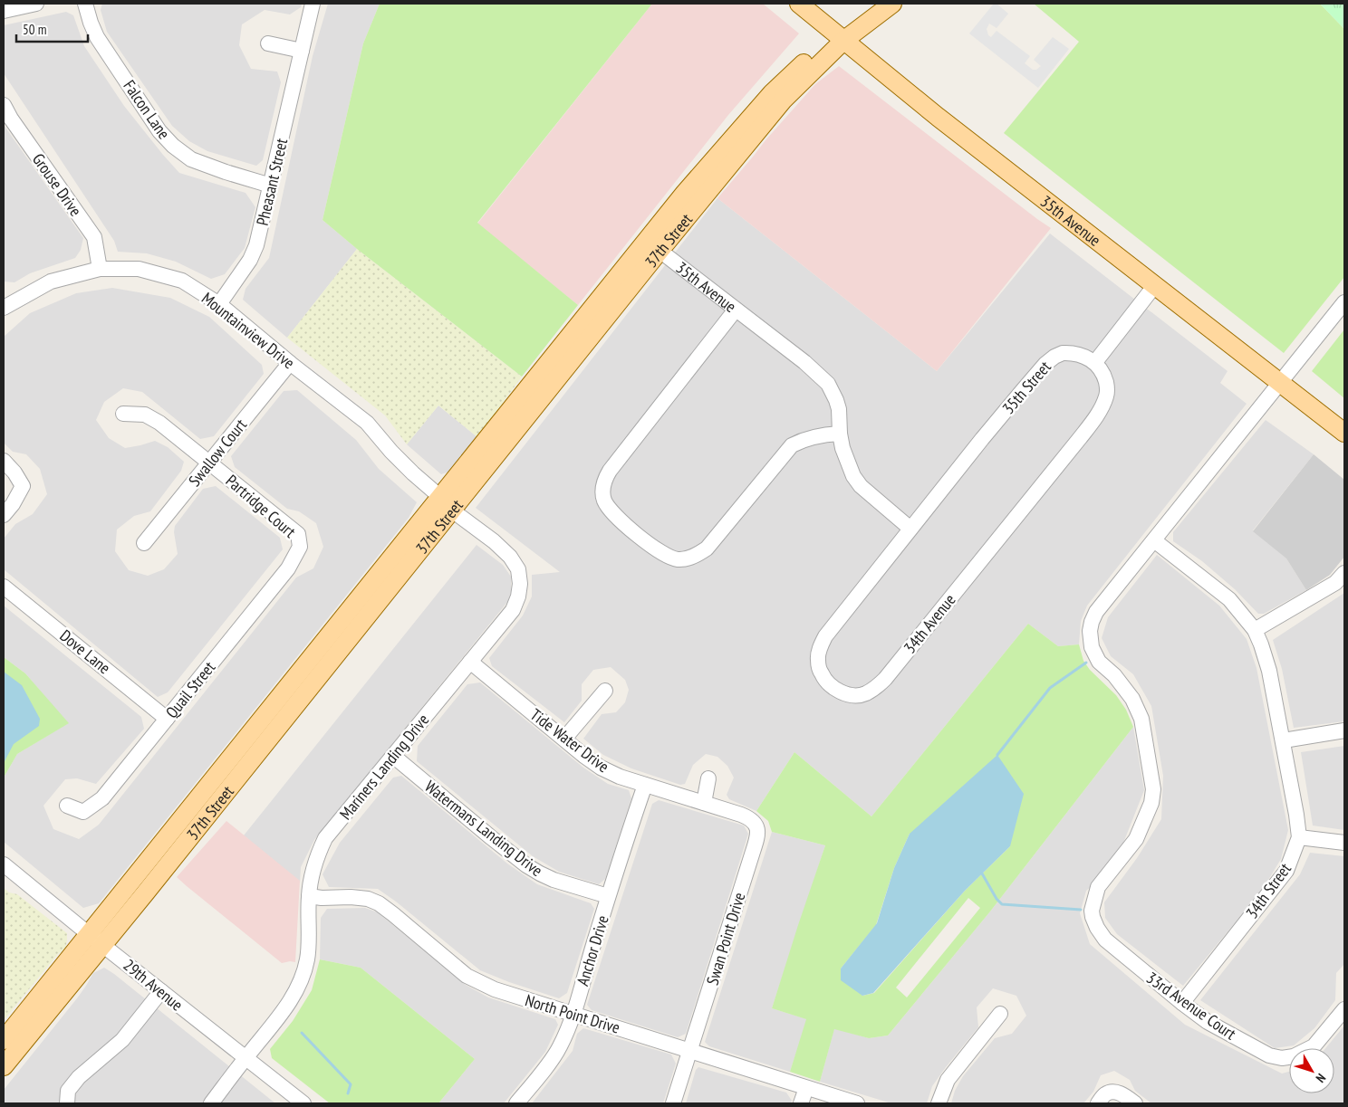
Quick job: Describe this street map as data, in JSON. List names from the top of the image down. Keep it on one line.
{"streets":{"main road":["35th Avenue","37th Street"],"street":["Falcon Lane","Pheasant Street","Grouse Drive","Mountainview Drive","35th Street","Swallow Court","Partridge Court","34th Avenue","Dove Lane","Quail Street","Tide Water Drive","Mariners Landing Drive","Watermans Landing Drive","34th Street","Swan Point Drive","Anchor Drive","29th Avenue","33rd Avenue Court","North Point Drive"]},"crossings":[["Falcon Lane","Pheasant Street"],["Pheasant Street","Mountainview Drive"],["Grouse Drive","Mountainview Drive"],["35th Avenue","37th Street"],["35th Avenue","35th Street"],["35th Avenue","34th Avenue"],["37th Street","Mountainview Drive"],["37th Street","Mariners Landing Drive"],["37th Street","29th Avenue"],["Mountainview Drive","Swallow Court"],["Mountainview Drive","Mariners Landing Drive"],["35th Street","34th Avenue"],["Swallow Court","Partridge Court"],["Partridge Court","Quail Street"],["Dove Lane","Quail Street"],["Tide Water Drive","Mariners Landing Drive"],["Tide Water Drive","Swan Point Drive"],["Tide Water Drive","Anchor Drive"],["Mariners Landing Drive","Watermans Landing Drive"],["Mariners Landing Drive","29th Avenue"],["Mariners Landing Drive","North Point Drive"],["Watermans Landing Drive","Anchor Drive"],["34th Street","33rd Avenue Court"],["Swan Point Drive","North Point Drive"],["Anchor Drive","North Point Drive"]],"scale_bar":"50 m","north":"bottom right"}
